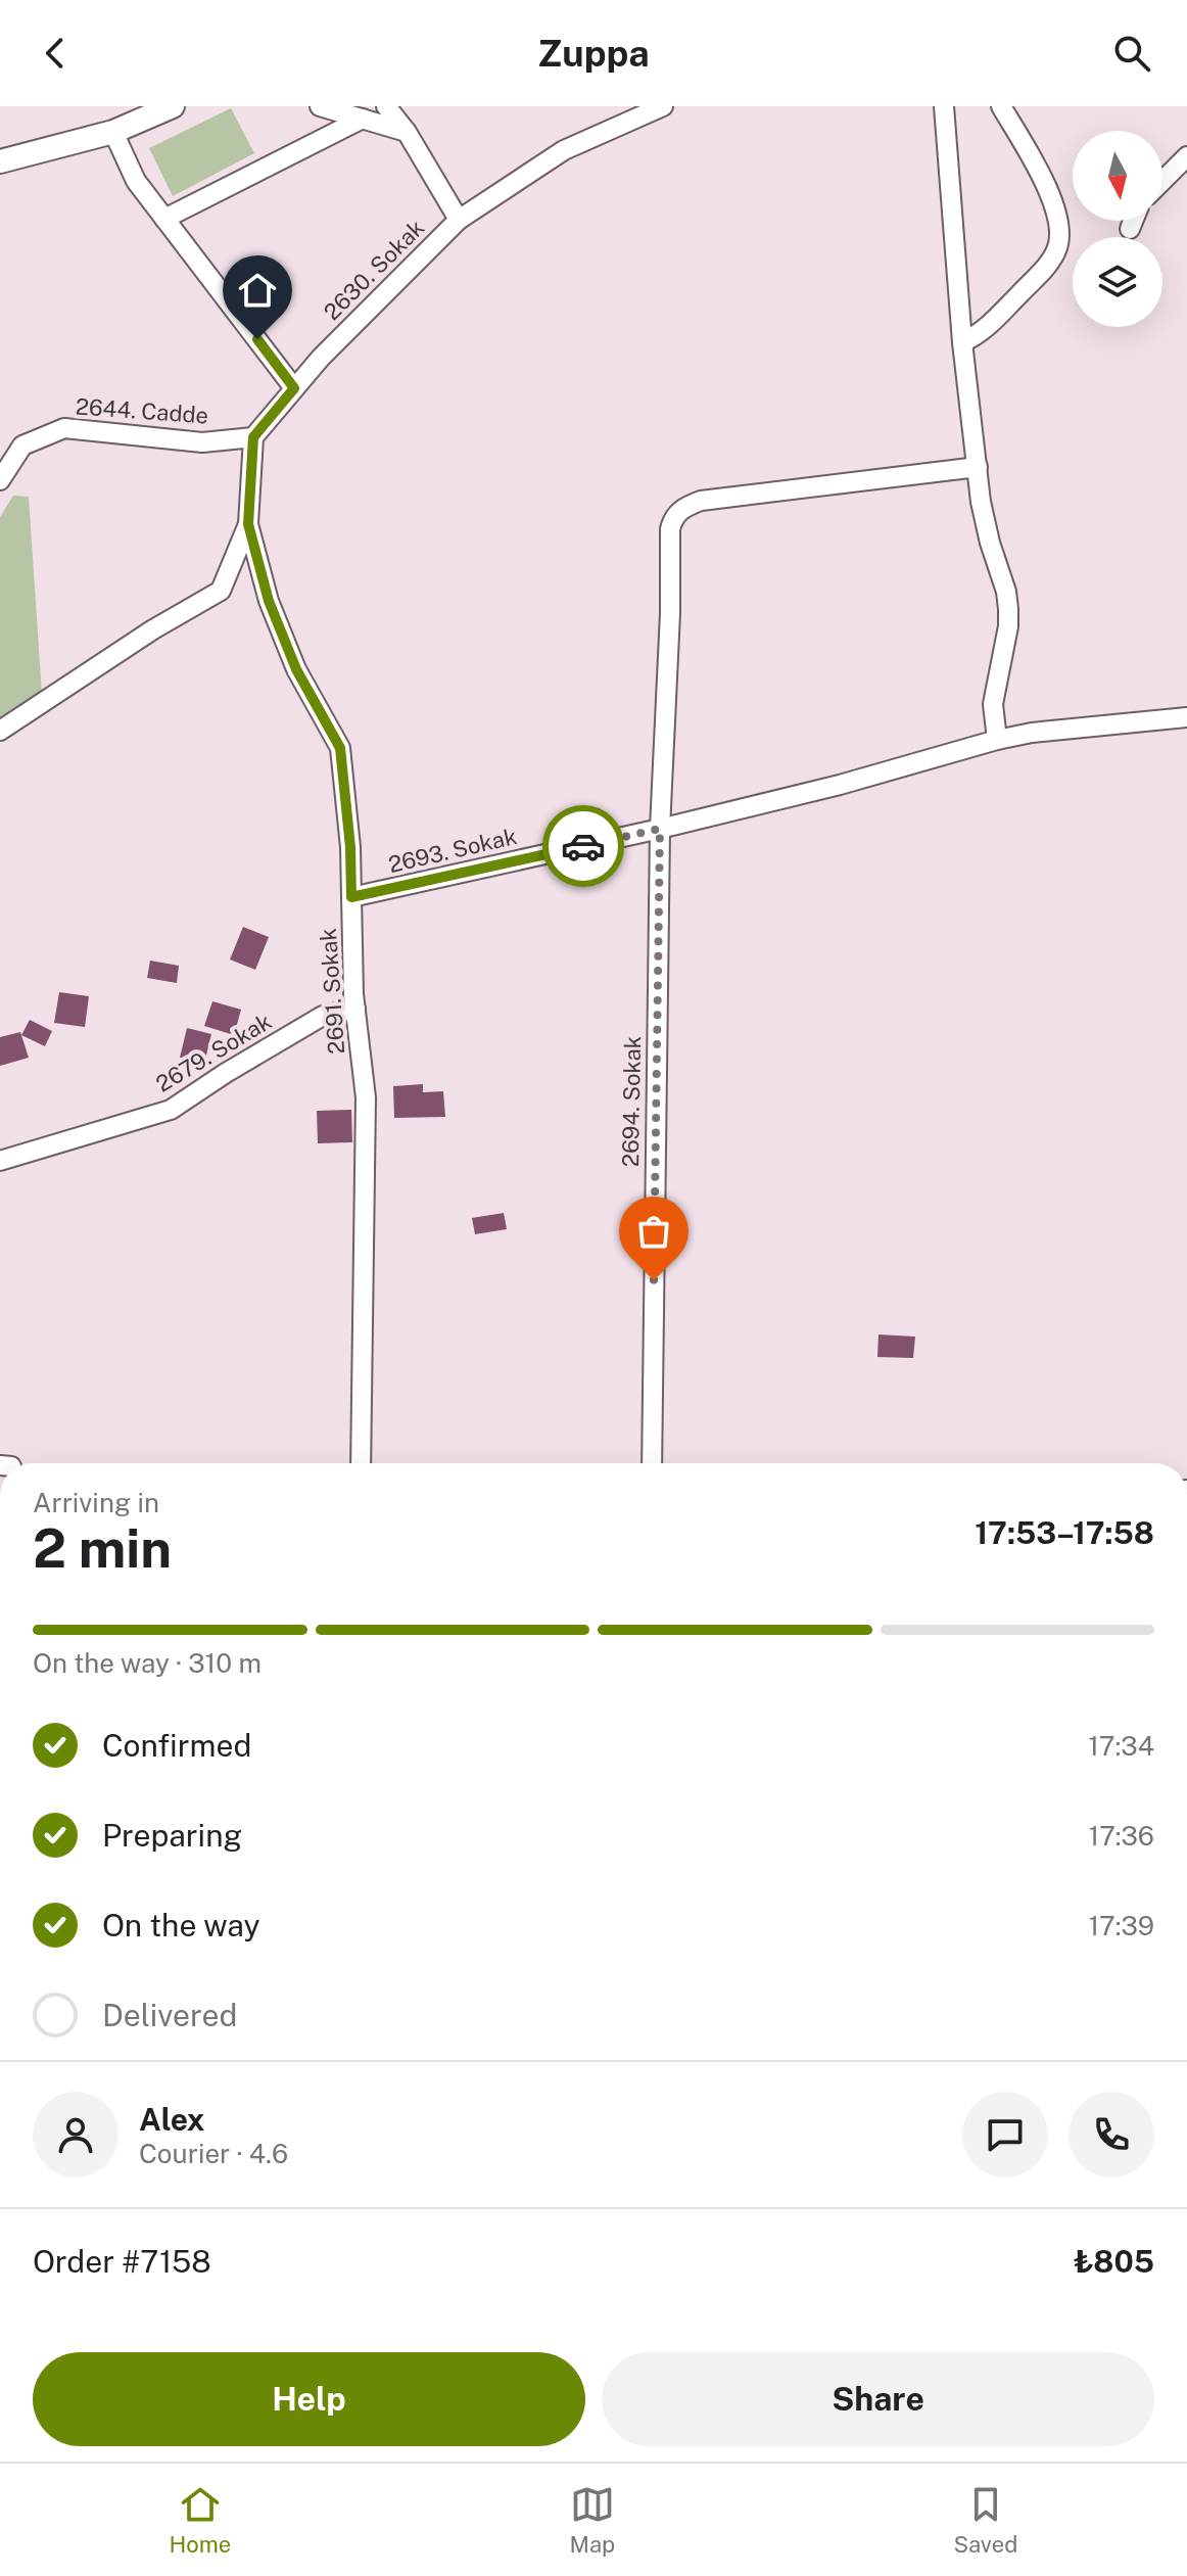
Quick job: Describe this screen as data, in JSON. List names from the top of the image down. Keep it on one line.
{"streets":{"street":["2630. Sokak","2644. Cadde","2693. Sokak","2691. Sokak","2679. Sokak","2694. Sokak"]},"crossings":[["2630. Sokak","2644. Cadde"],["2693. Sokak","2691. Sokak"],["2693. Sokak","2694. Sokak"],["2691. Sokak","2679. Sokak"]],"north":"bottom","page":{"header":"Zuppa","heading":["2 min","Arriving in","17:53–17:58"],"panel":["Alex","Courier · 4.6","Order #7158","₺805"],"bar":"On the way · 310 m","list":[["Confirmed","17:34"],["Preparing","17:36"],["On the way","17:39"],"Delivered"],"buttons":["Help","Share"],"tabs":["Home","Map","Saved"]}}
